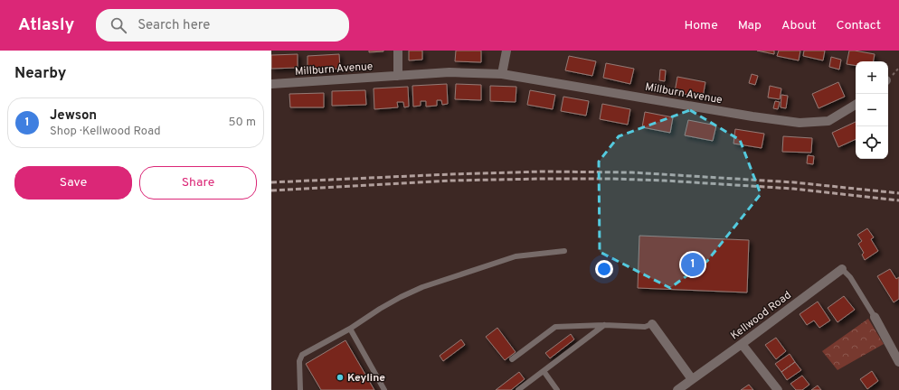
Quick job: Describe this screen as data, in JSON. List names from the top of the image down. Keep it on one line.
{"streets":{"street":["Millburn Avenue","Kellwood Road"]},"places":["Keyline"],"page":{"header":"Atlasly","search":"Search here","nav":["Home","Map","About","Contact"],"heading":"Nearby","map_buttons":["+","−"],"list":[{"mark":"1","name":"Jewson","note":"Shop · Kellwood Road","value":"50 m"}],"buttons":["Save","Share"],"pins":"1"}}
